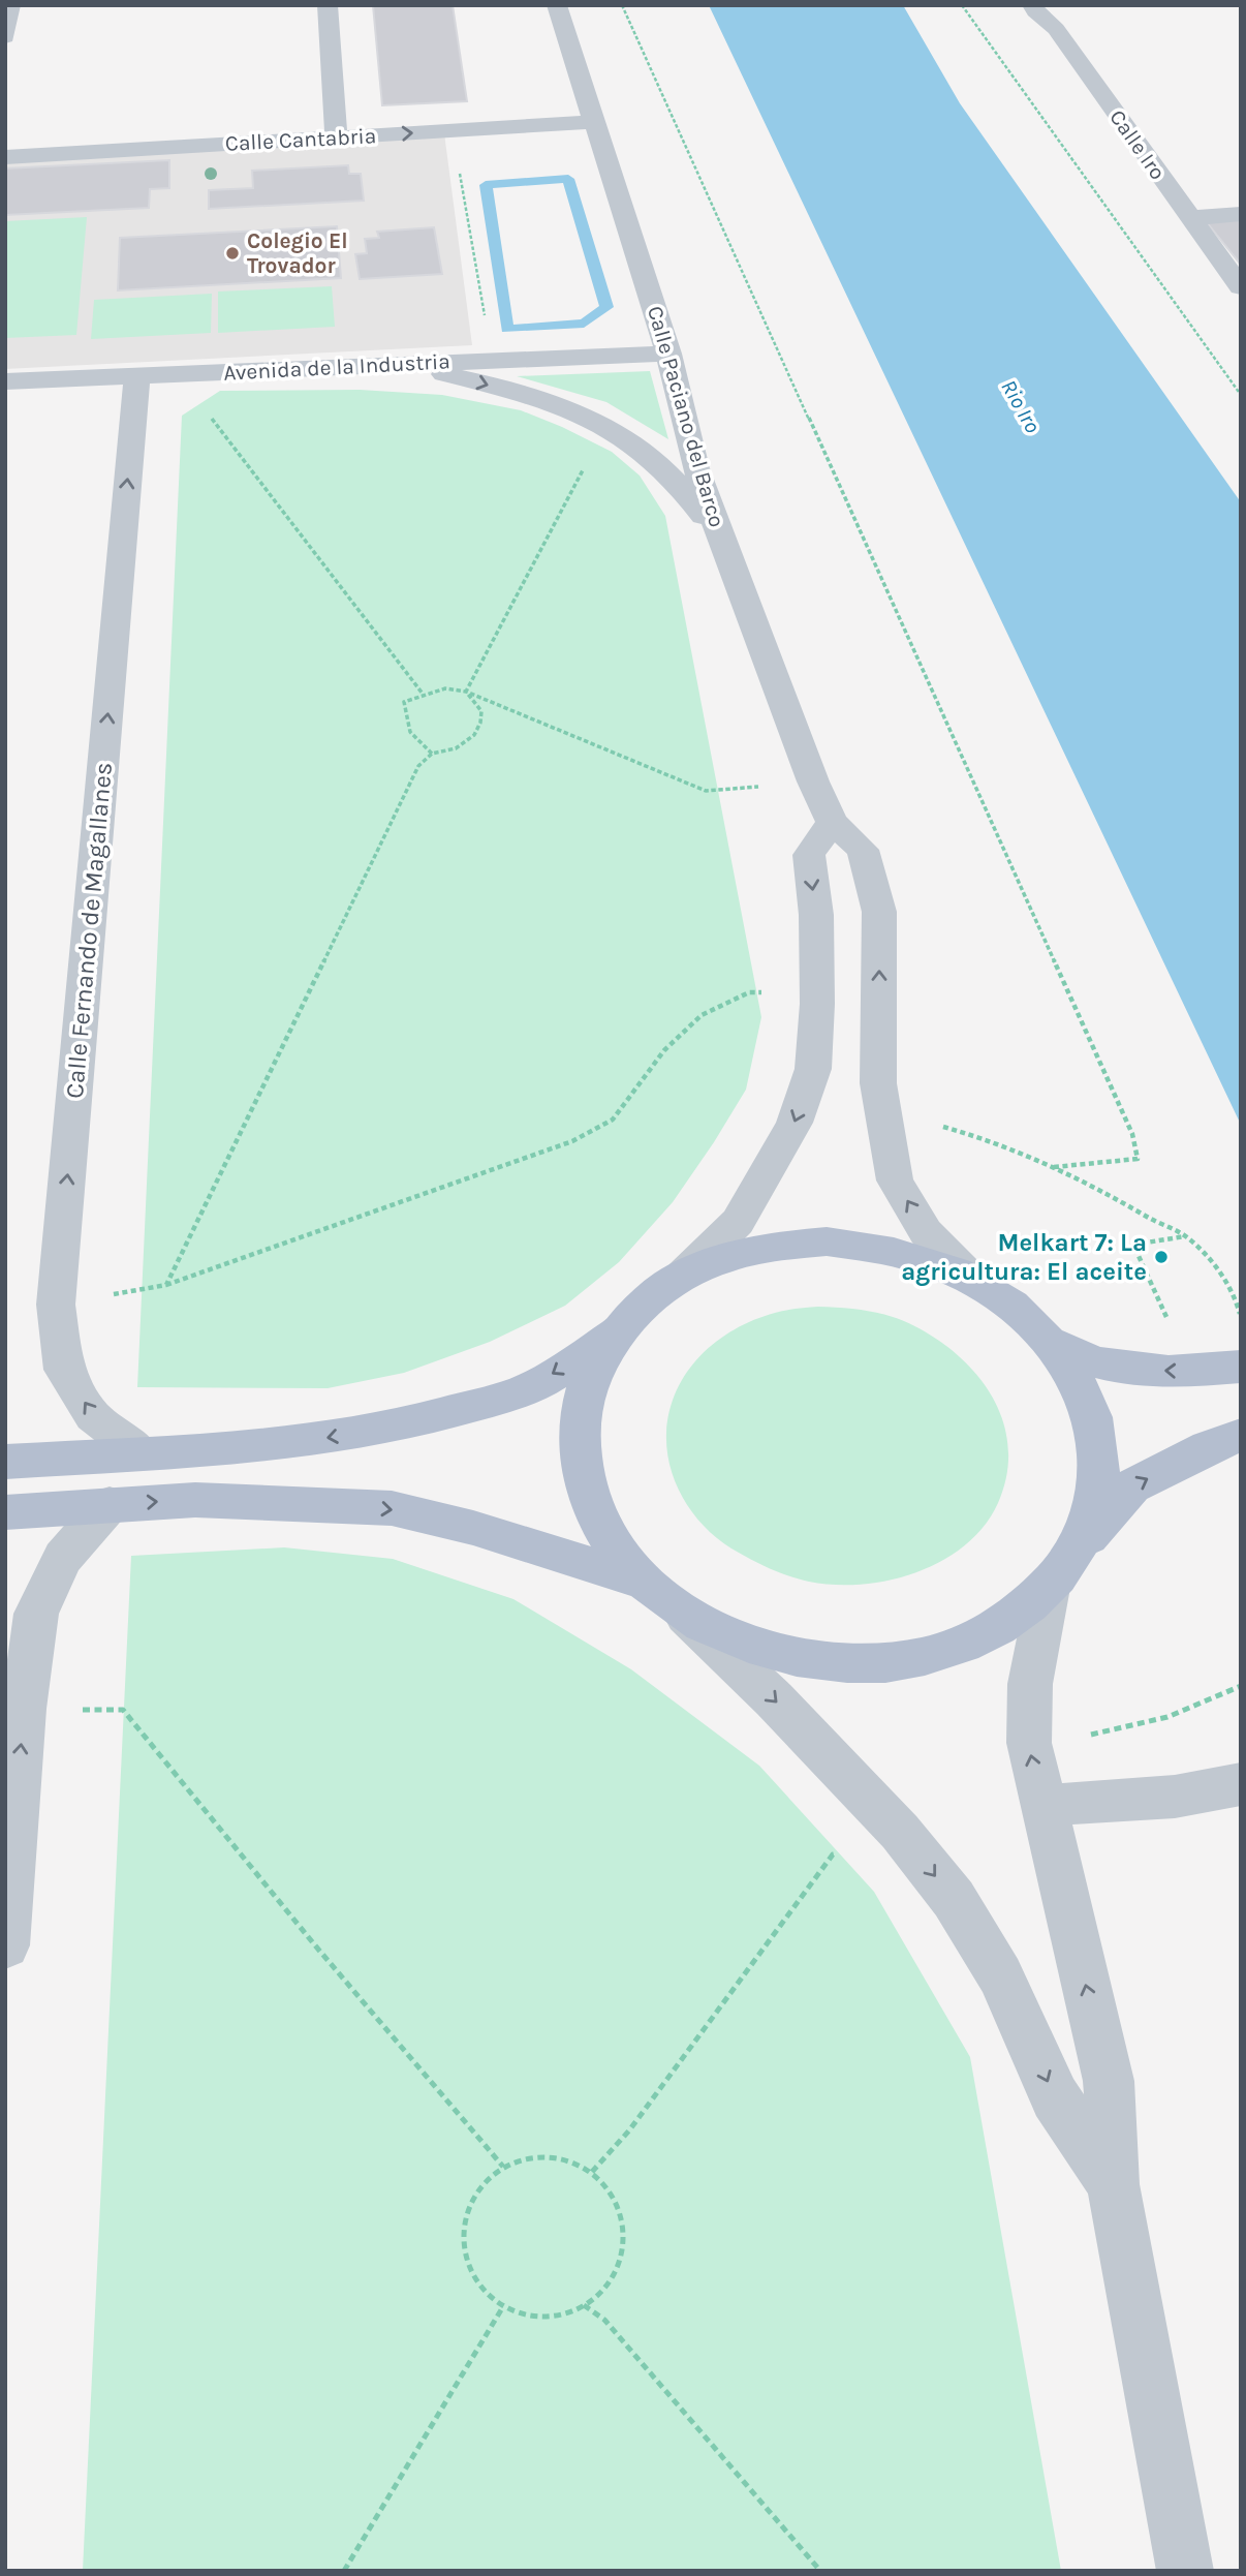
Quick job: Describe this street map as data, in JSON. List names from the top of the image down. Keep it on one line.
{"streets":{"street":["Calle Cantabria","Calle Iro","Avenida de la Industria","Calle Paciano del Barco","Calle Fernando de Magallanes"]},"crossings":[["Calle Cantabria","Calle Paciano del Barco"],["Avenida de la Industria","Calle Paciano del Barco"],["Avenida de la Industria","Calle Fernando de Magallanes"]],"one_way":["Calle Paciano del Barco","Calle Fernando de Magallanes"],"water":["Rio Iro"],"places":["Colegio El Trovador","Melkart 7: La agricultura: El aceite"]}
